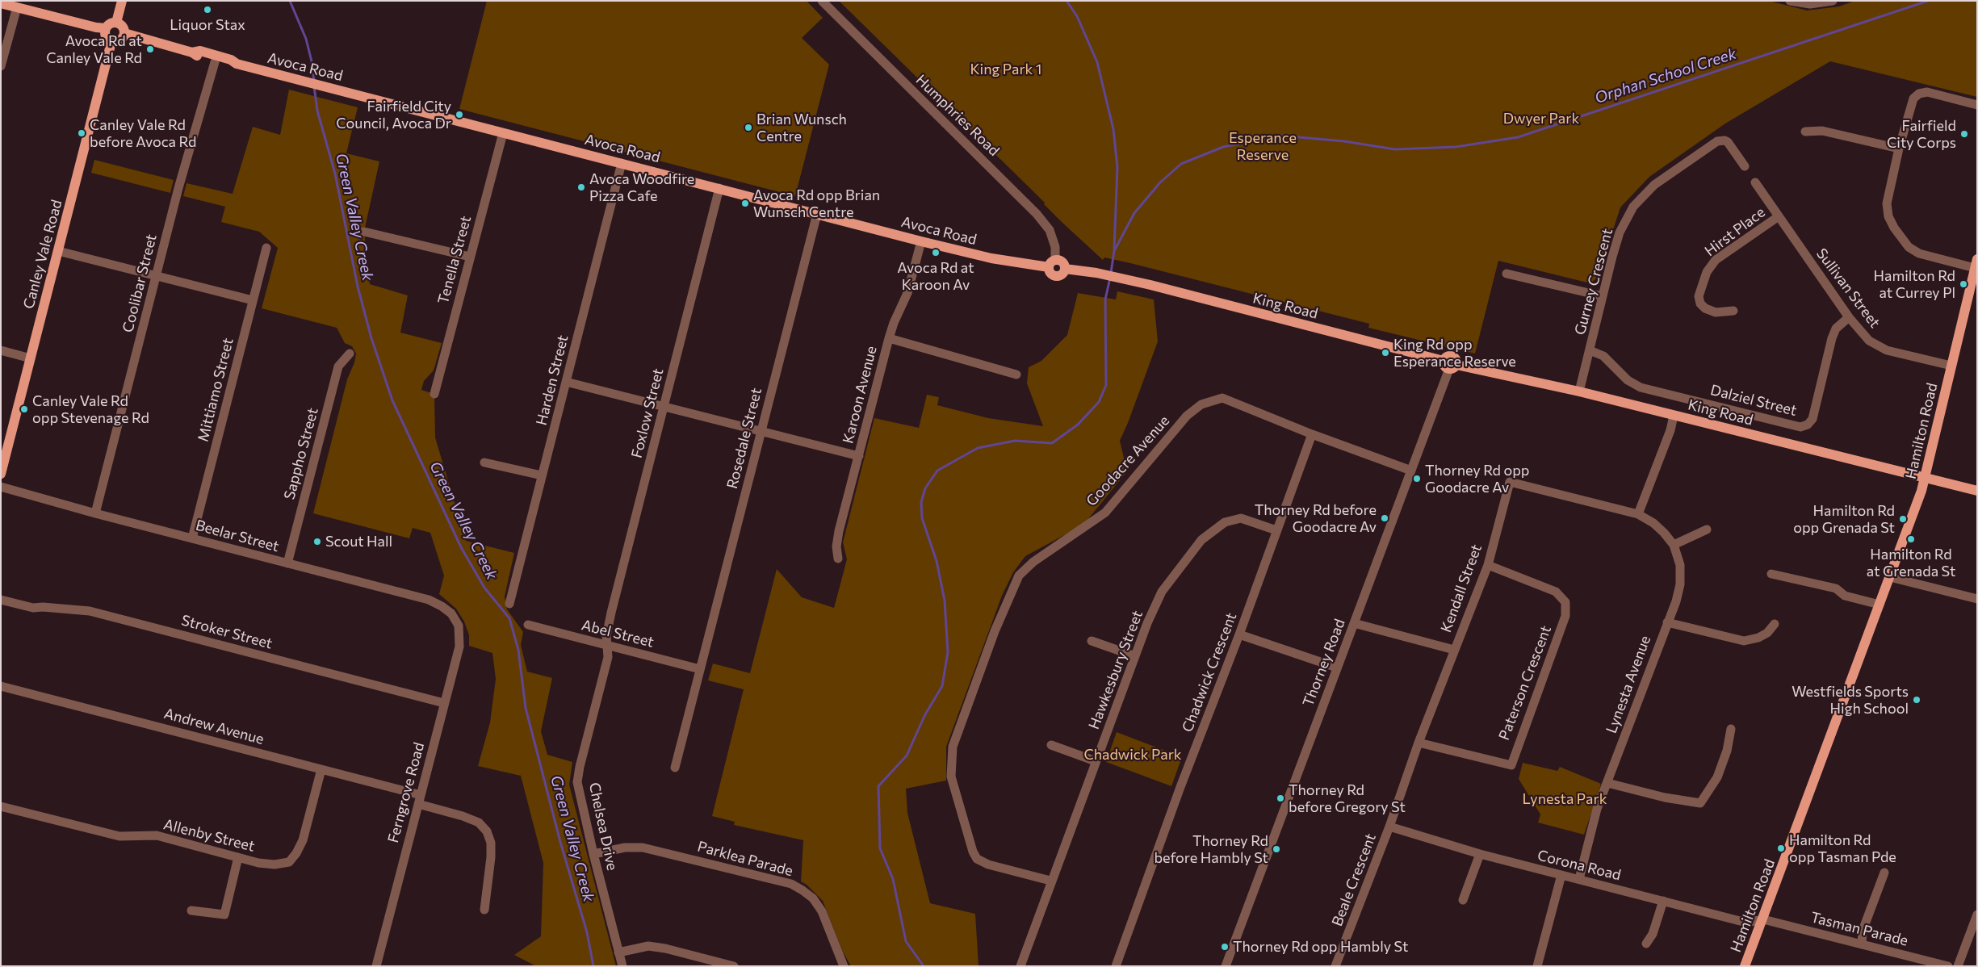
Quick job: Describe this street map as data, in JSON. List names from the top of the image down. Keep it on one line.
{"streets":{"main road":["Avoca Road","Canley Vale Road","King Road","Hamilton Road"],"street":["Humphries Road","Hirst Place","Tenella Street","Gurney Crescent","Coolibar Street","Sullivan Street","Harden Street","Mittiamo Street","Karoon Avenue","Dalziel Street","Foxlow Street","Rosedale Street","Sappho Street","Goodacre Avenue","Beelar Street","Kendall Street","Stroker Street","Abel Street","Thorney Road","Hawkesbury Street","Chadwick Crescent","Paterson Crescent","Lynesta Avenue","Andrew Avenue","Ferngrove Road","Chelsea Drive","Allenby Street","Parklea Parade","Corona Road","Beale Crescent","Tasman Parade"]},"crossings":[["Avoca Road","Humphries Road"],["Avoca Road","Canley Vale Road"],["Avoca Road","Tenella Street"],["Avoca Road","Coolibar Street"],["Avoca Road","King Road"],["Avoca Road","Harden Street"],["Avoca Road","Karoon Avenue"],["Avoca Road","Foxlow Street"],["Avoca Road","Rosedale Street"],["Hirst Place","Sullivan Street"],["Gurney Crescent","King Road"],["Gurney Crescent","Dalziel Street"],["Coolibar Street","Beelar Street"],["Sullivan Street","Dalziel Street"],["Sullivan Street","Hamilton Road"],["King Road","Hamilton Road"],["King Road","Thorney Road"],["Mittiamo Street","Beelar Street"],["Foxlow Street","Abel Street"],["Foxlow Street","Chelsea Drive"],["Hamilton Road","Corona Road"],["Hamilton Road","Tasman Parade"],["Rosedale Street","Abel Street"],["Sappho Street","Beelar Street"],["Goodacre Avenue","Thorney Road"],["Goodacre Avenue","Hawkesbury Street"],["Goodacre Avenue","Chadwick Crescent"],["Beelar Street","Ferngrove Road"],["Kendall Street","Paterson Crescent"],["Kendall Street","Lynesta Avenue"],["Kendall Street","Corona Road"],["Kendall Street","Beale Crescent"],["Stroker Street","Ferngrove Road"],["Abel Street","Chelsea Drive"],["Hawkesbury Street","Chadwick Crescent"],["Lynesta Avenue","Corona Road"],["Andrew Avenue","Ferngrove Road"],["Andrew Avenue","Allenby Street"],["Chelsea Drive","Parklea Parade"],["Corona Road","Beale Crescent"],["Corona Road","Tasman Parade"]],"water":["Orphan School Creek","Green Valley Creek"],"parks":["King Park 1","Dwyer Park","Esperance Reserve","Chadwick Park","Lynesta Park"],"places":["Liquor Stax","Avoca Rd at Canley Vale Rd","Fairfield City Council, Avoca Dr","Brian Wunsch Centre","Canley Vale Rd before Avoca Rd","Fairfield City Corps","Avoca Woodfire Pizza Cafe","Avoca Rd opp Brian Wunsch Centre","Avoca Rd at Karoon Av","Hamilton Rd at Currey Pl","King Rd opp Esperance Reserve","Canley Vale Rd opp Stevenage Rd","Thorney Rd opp Goodacre Av","Thorney Rd before Goodacre Av","Hamilton Rd opp Grenada St","Hamilton Rd at Grenada St","Scout Hall","Westfields Sports High School","Thorney Rd before Gregory St","Hamilton Rd opp Tasman Pde","Thorney Rd before Hambly St","Thorney Rd opp Hambly St"]}
